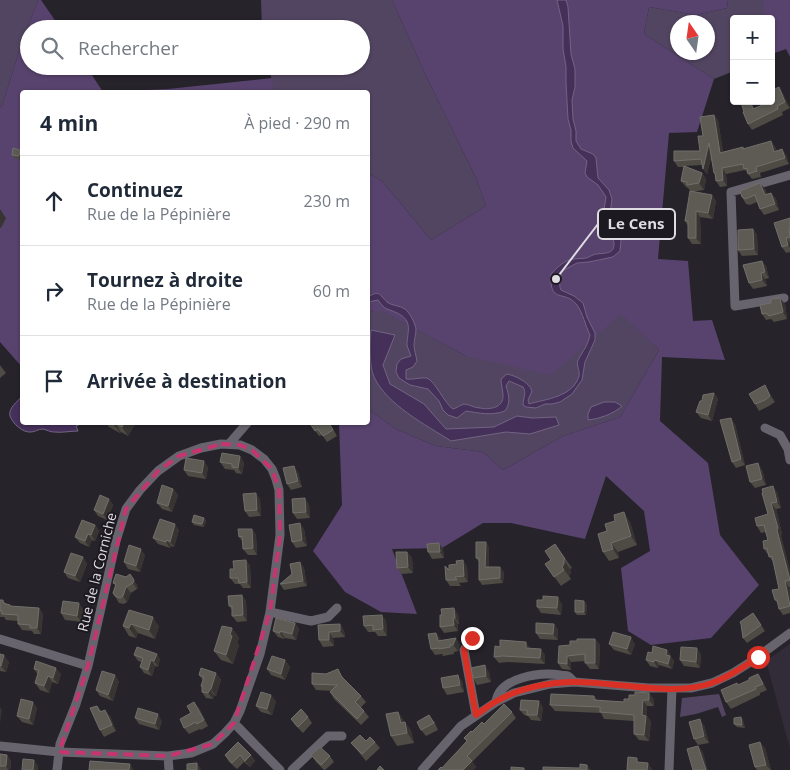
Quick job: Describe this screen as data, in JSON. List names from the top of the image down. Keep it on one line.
{"streets":{"street":["Rue de la Corniche"]},"places":["Le Cens"],"north":"top","page":{"map_buttons":["+","−"],"search":"Rechercher","heading":["4 min","À pied · 290 m"],"list":[["Continuez","Rue de la Pépinière","230 m"],["Tournez à droite","Rue de la Pépinière","60 m"],"Arrivée à destination"]}}
